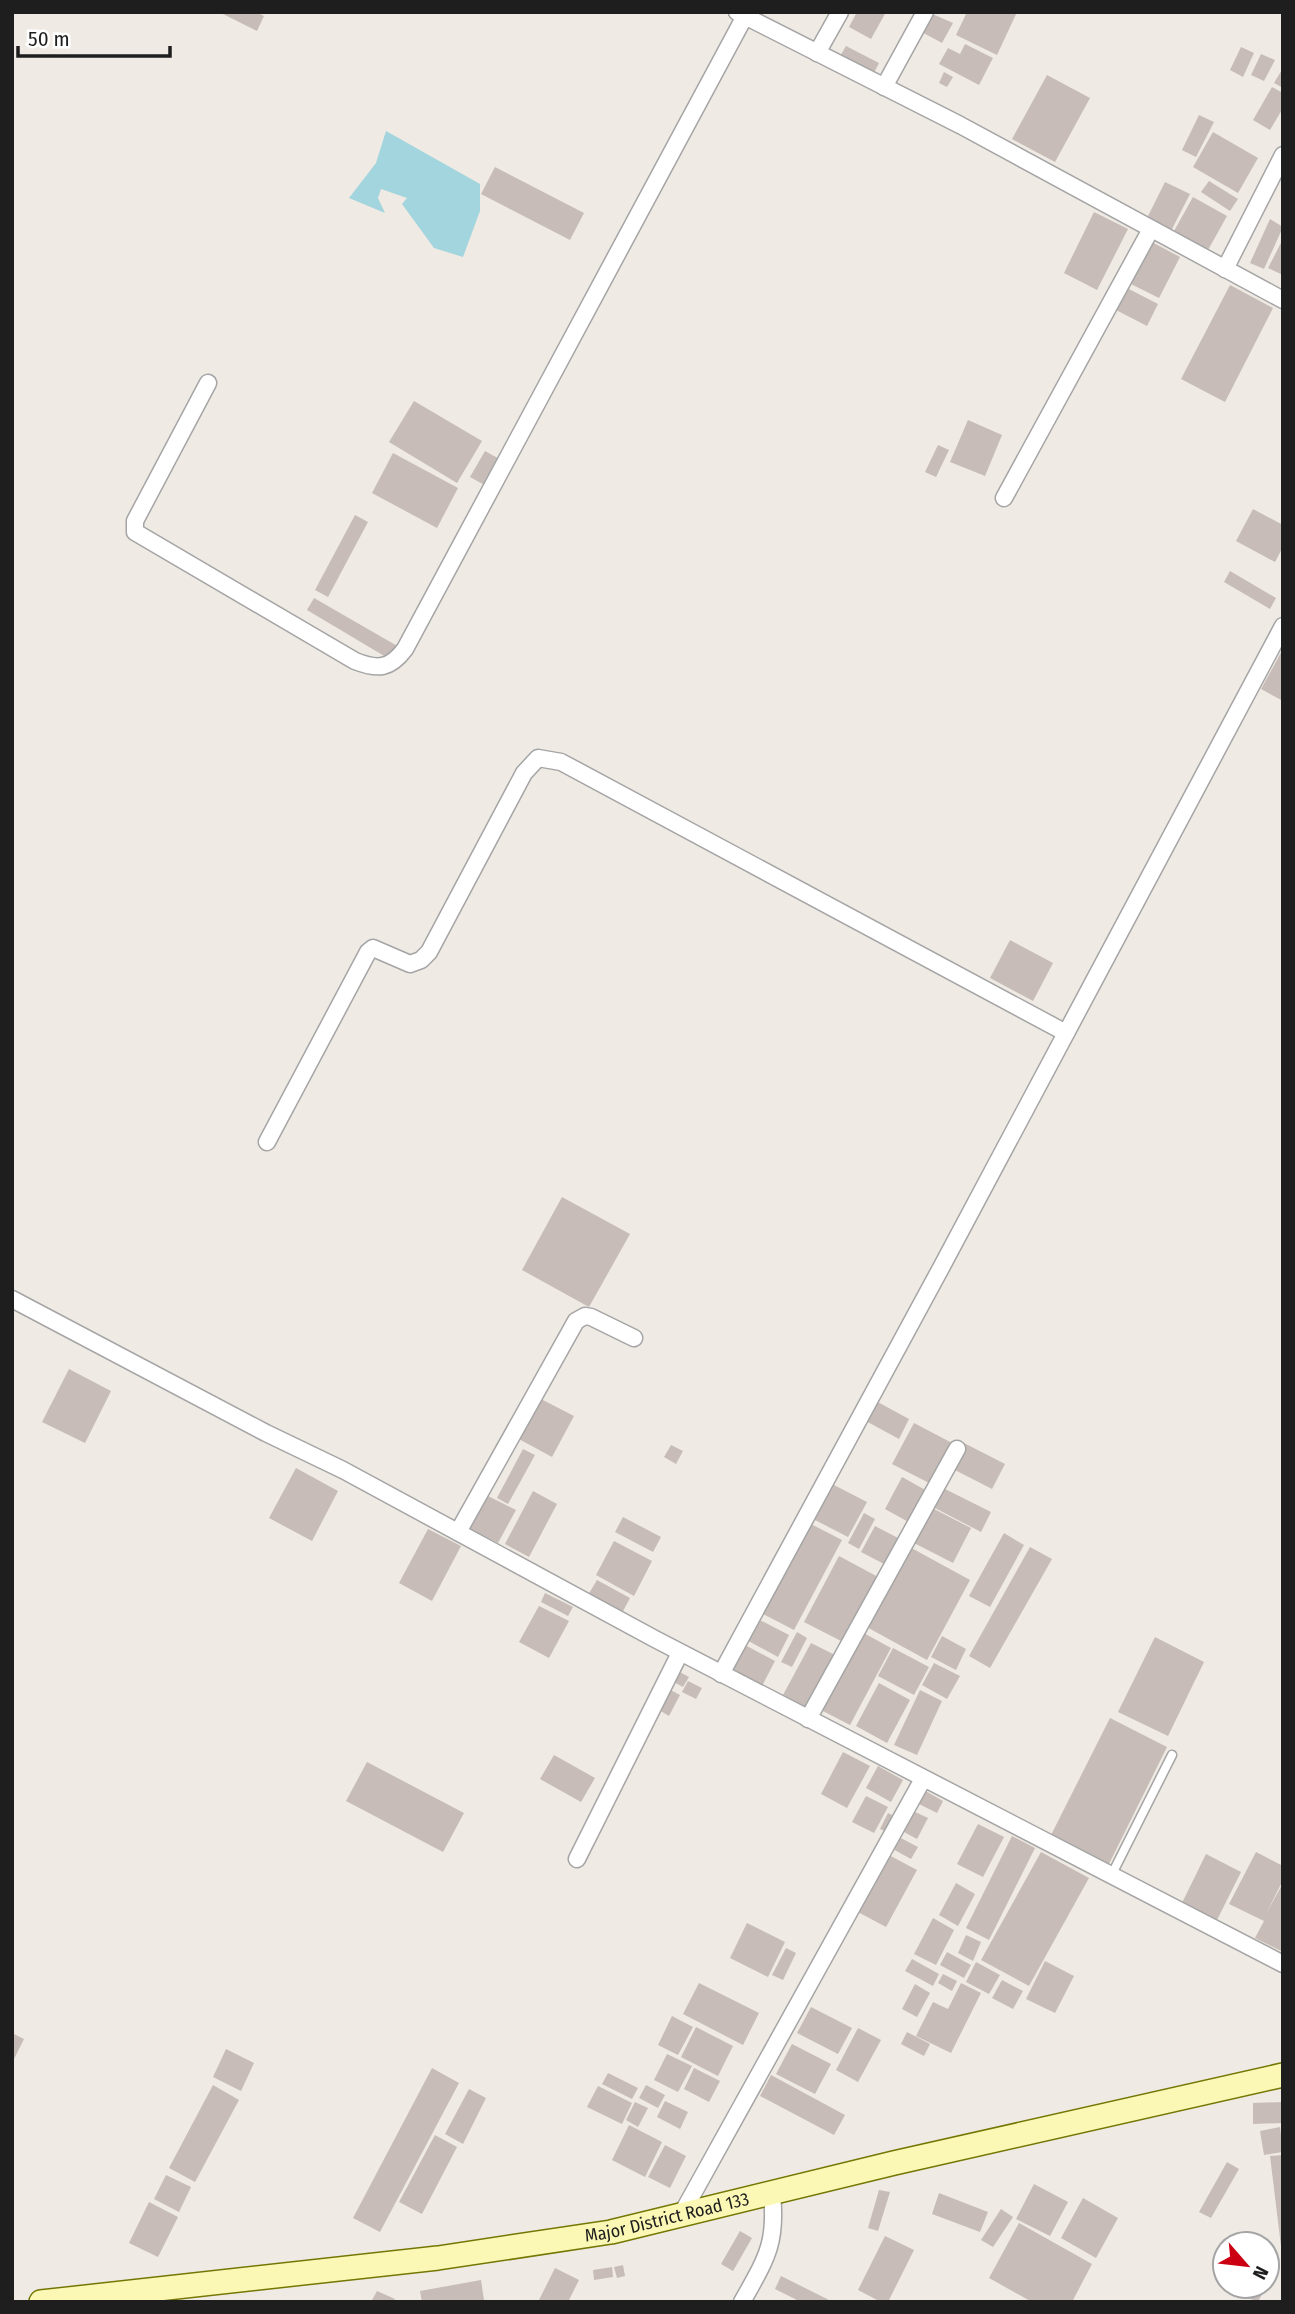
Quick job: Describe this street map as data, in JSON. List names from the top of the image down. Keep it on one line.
{"streets":{"main road":["Major District Road 133"]},"scale_bar":"50 m","north":"bottom right"}
